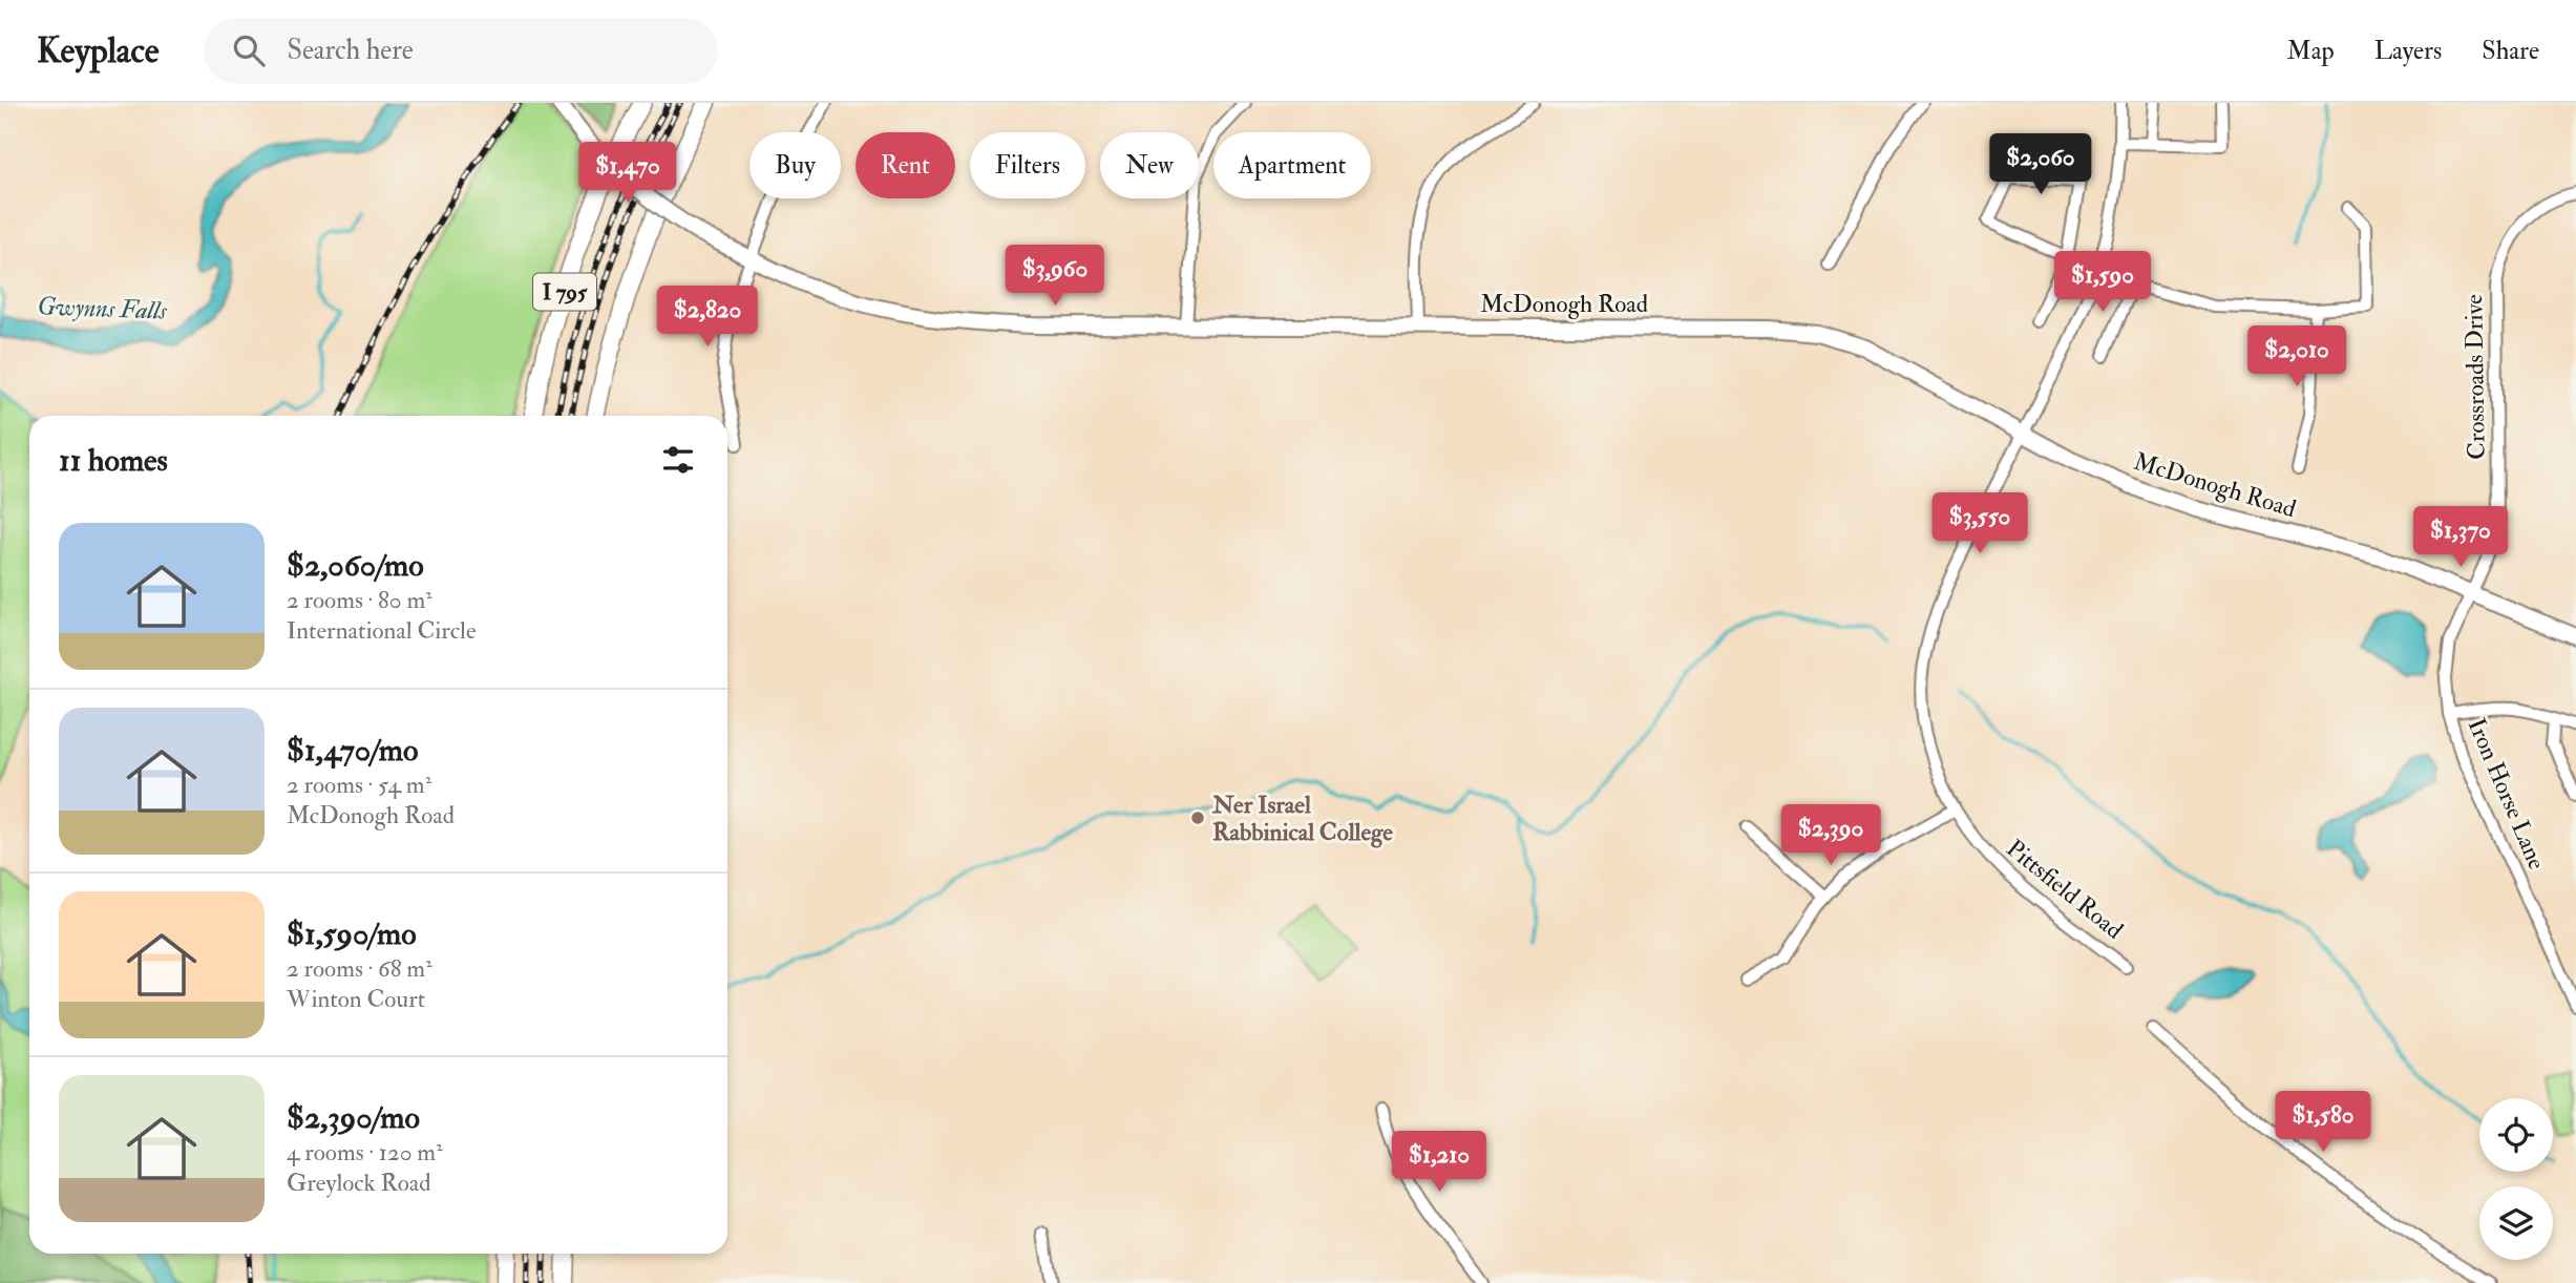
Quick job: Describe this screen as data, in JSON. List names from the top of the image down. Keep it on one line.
{"streets":{"highway":["I 795"],"main road":["McDonogh Road"],"street":["Crossroads Drive","Iron Horse Lane","Pittsfield Road"]},"crossings":[["McDonogh Road","Crossroads Drive"],["McDonogh Road","Iron Horse Lane"],["McDonogh Road","Pittsfield Road"],["Crossroads Drive","Iron Horse Lane"]],"water":["Gwynns Falls"],"places":["Ner Israel Rabbinical College"],"page":{"header":"Keyplace","search":"Search here","nav":["Map","Layers","Share"],"chip":["Buy","Rent","Filters","New","Apartment"],"price":["$2,060","$1,470","$3,960","$1,590","$2,820","$2,010","$3,550","$1,370","$2,390","$1,580","$1,210"],"heading":"11 homes","list":[{"name":"$2,060/mo","note":"2 rooms · 80 m² · International Circle"},{"name":"$1,470/mo","note":"2 rooms · 54 m² · McDonogh Road"},{"name":"$1,590/mo","note":"2 rooms · 68 m² · Winton Court"},{"name":"$2,390/mo","note":"4 rooms · 120 m² · Greylock Road"}]}}
